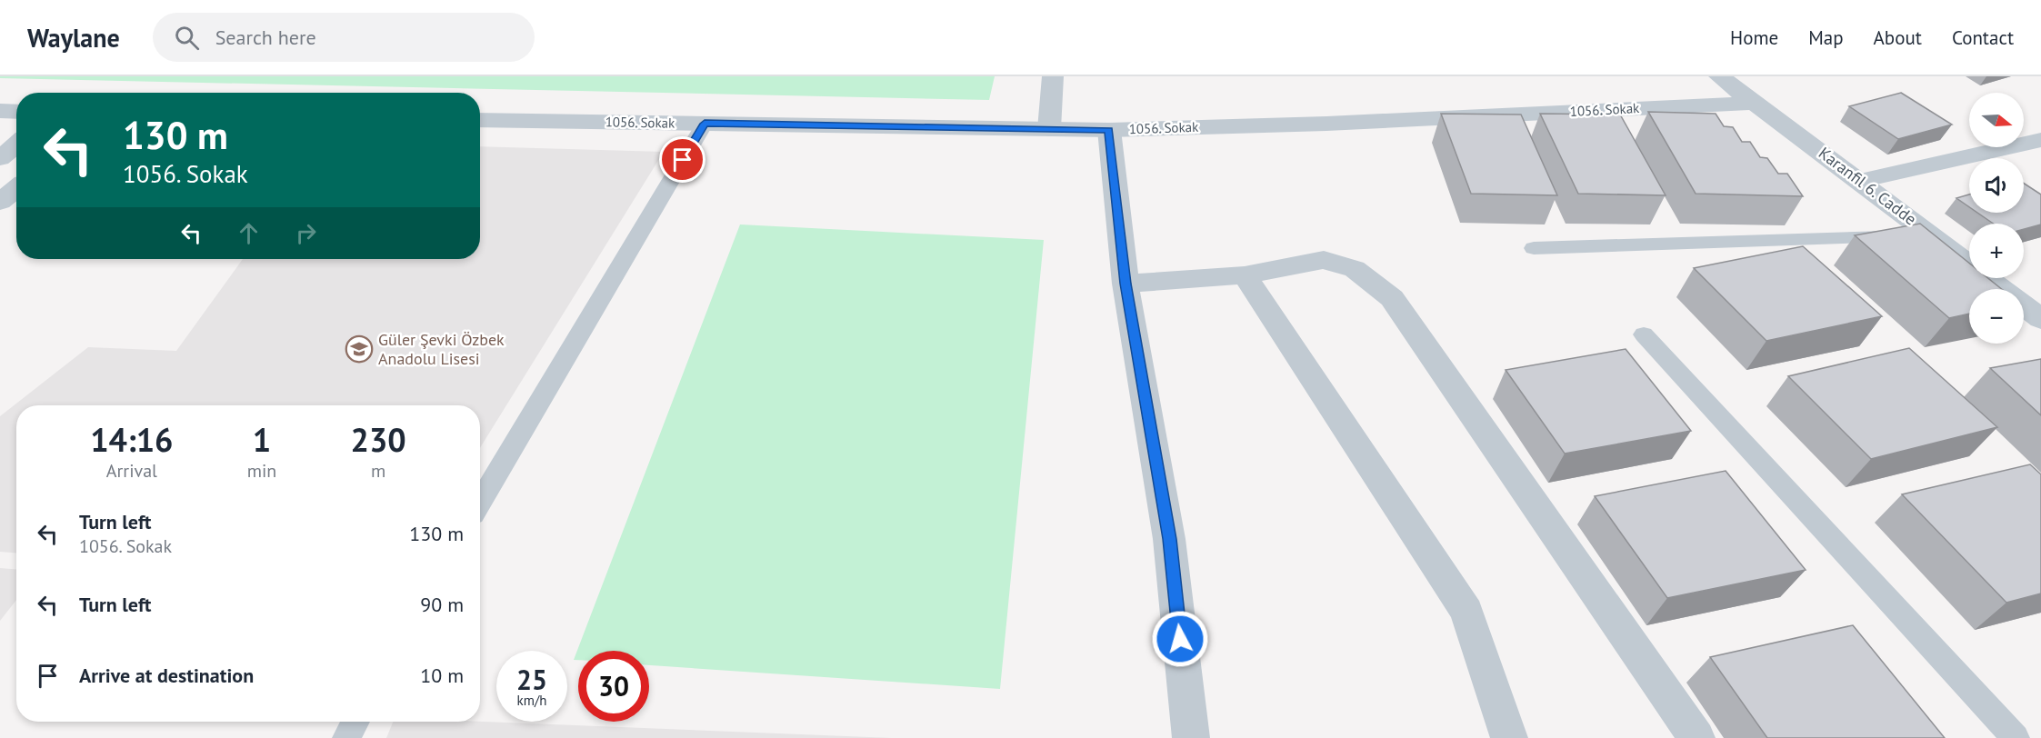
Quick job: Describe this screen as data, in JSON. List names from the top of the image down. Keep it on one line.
{"streets":{"street":["1056. Sokak","Karanfil 6. Cadde"]},"crossings":[["1056. Sokak","Karanfil 6. Cadde"]],"places":{"school or university":["Güler Şevki Özbek Anadolu Lisesi"]},"north":"right","page":{"header":"Waylane","search":"Search here","nav":["Home","Map","About","Contact"],"map_buttons":["+","−"],"turn":["130 m","1056. Sokak"],"eta":["14:16","Arrival","1","min","230","m"],"list":[{"name":"Turn left","note":"1056. Sokak","value":"130 m"},{"name":"Turn left","value":"90 m"},{"name":"Arrive at destination","value":"10 m"}],"speed":"25 km/h","limit":"30"}}
